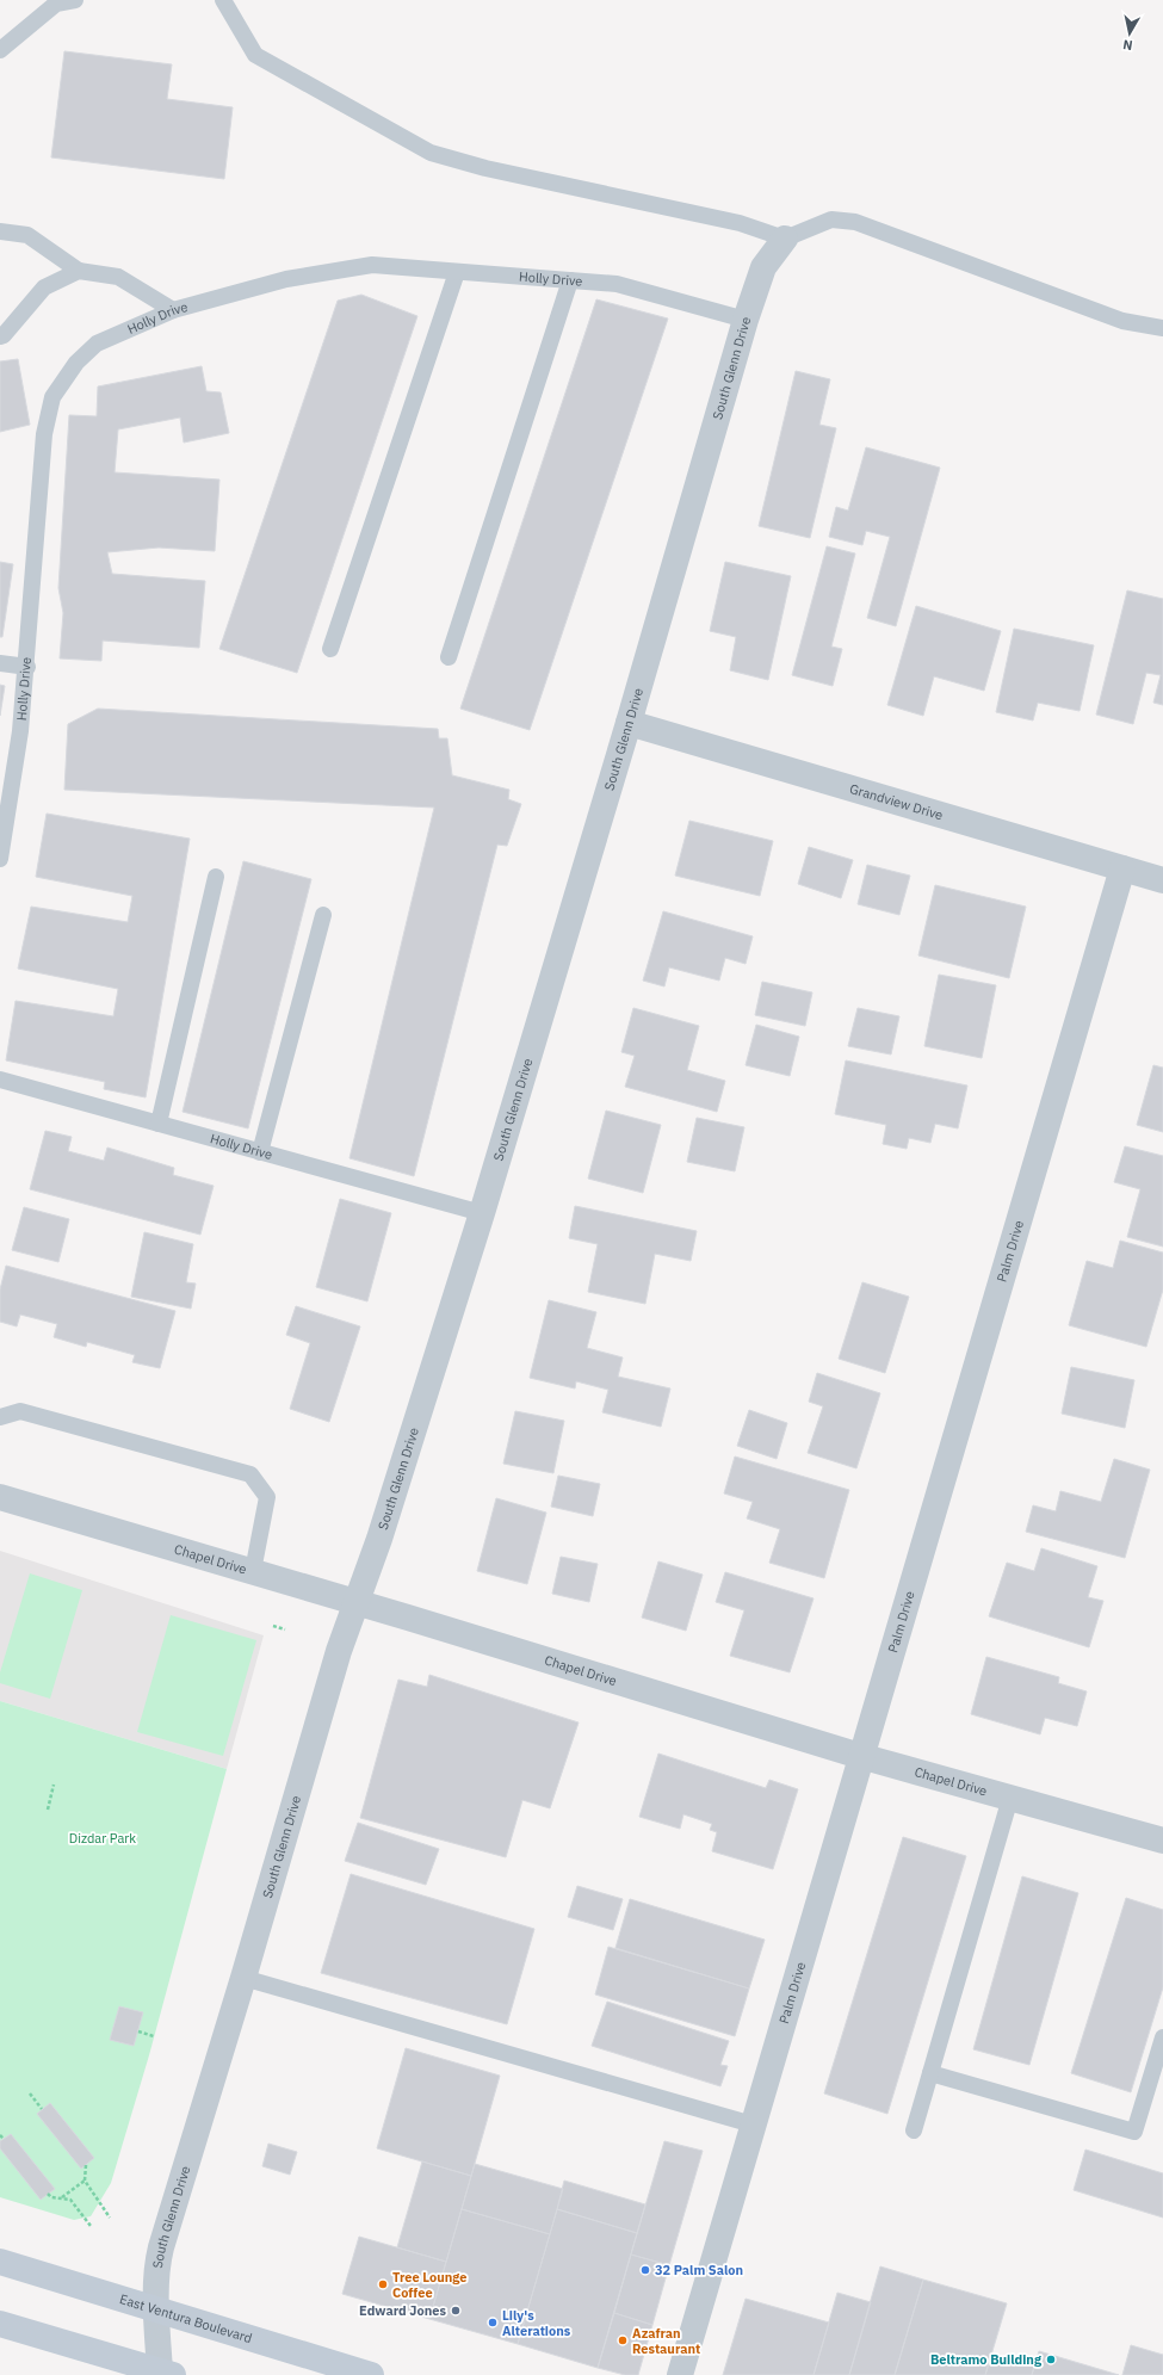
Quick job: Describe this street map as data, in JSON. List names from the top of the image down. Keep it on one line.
{"streets":{"main road":["East Ventura Boulevard"],"street":["South Glenn Drive","Grandview Drive","Palm Drive","Chapel Drive"],"lane":["Holly Drive"]},"crossings":[["Holly Drive","South Glenn Drive"],["South Glenn Drive","Grandview Drive"],["South Glenn Drive","Chapel Drive"],["South Glenn Drive","East Ventura Boulevard"],["Grandview Drive","Palm Drive"],["Palm Drive","Chapel Drive"]],"parks":["Dizdar Park"],"places":["32 Palm Salon","Tree Lounge Coffee","Edward Jones","Lily's Alterations","Azafran Restaurant","Beltramo Building"],"north":"bottom"}
